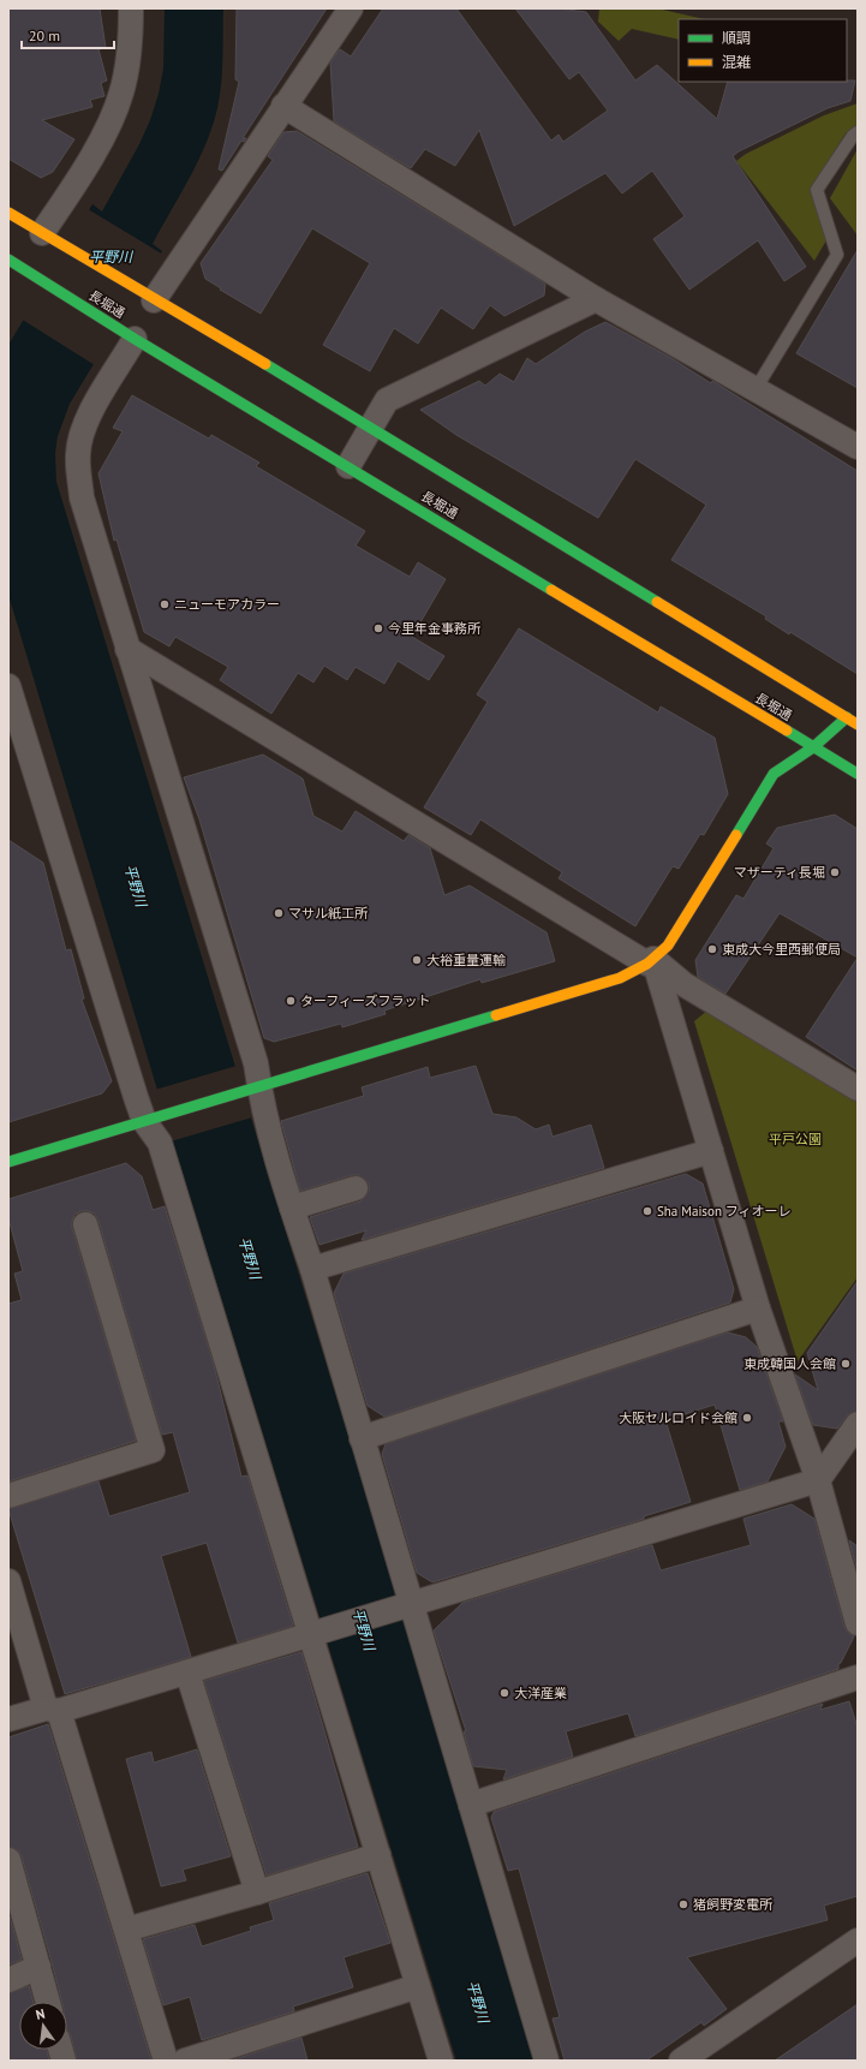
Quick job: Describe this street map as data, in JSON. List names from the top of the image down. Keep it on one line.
{"streets":{"main road":["長堀通"]},"water":["平野川"],"parks":["平戸公園"],"places":["ニューモアカラー","今里年金事務所","マザーティ長堀","マサル紙工所","東成大今里西郵便局","大裕重量運輸","ターフィーズフラット","Sha Maison フィオーレ","東成韓国人会館","大阪セルロイド会館","大洋産業","猪飼野変電所"],"legend":["順調","混雑"],"scale_bar":"20 m","north":"top"}
